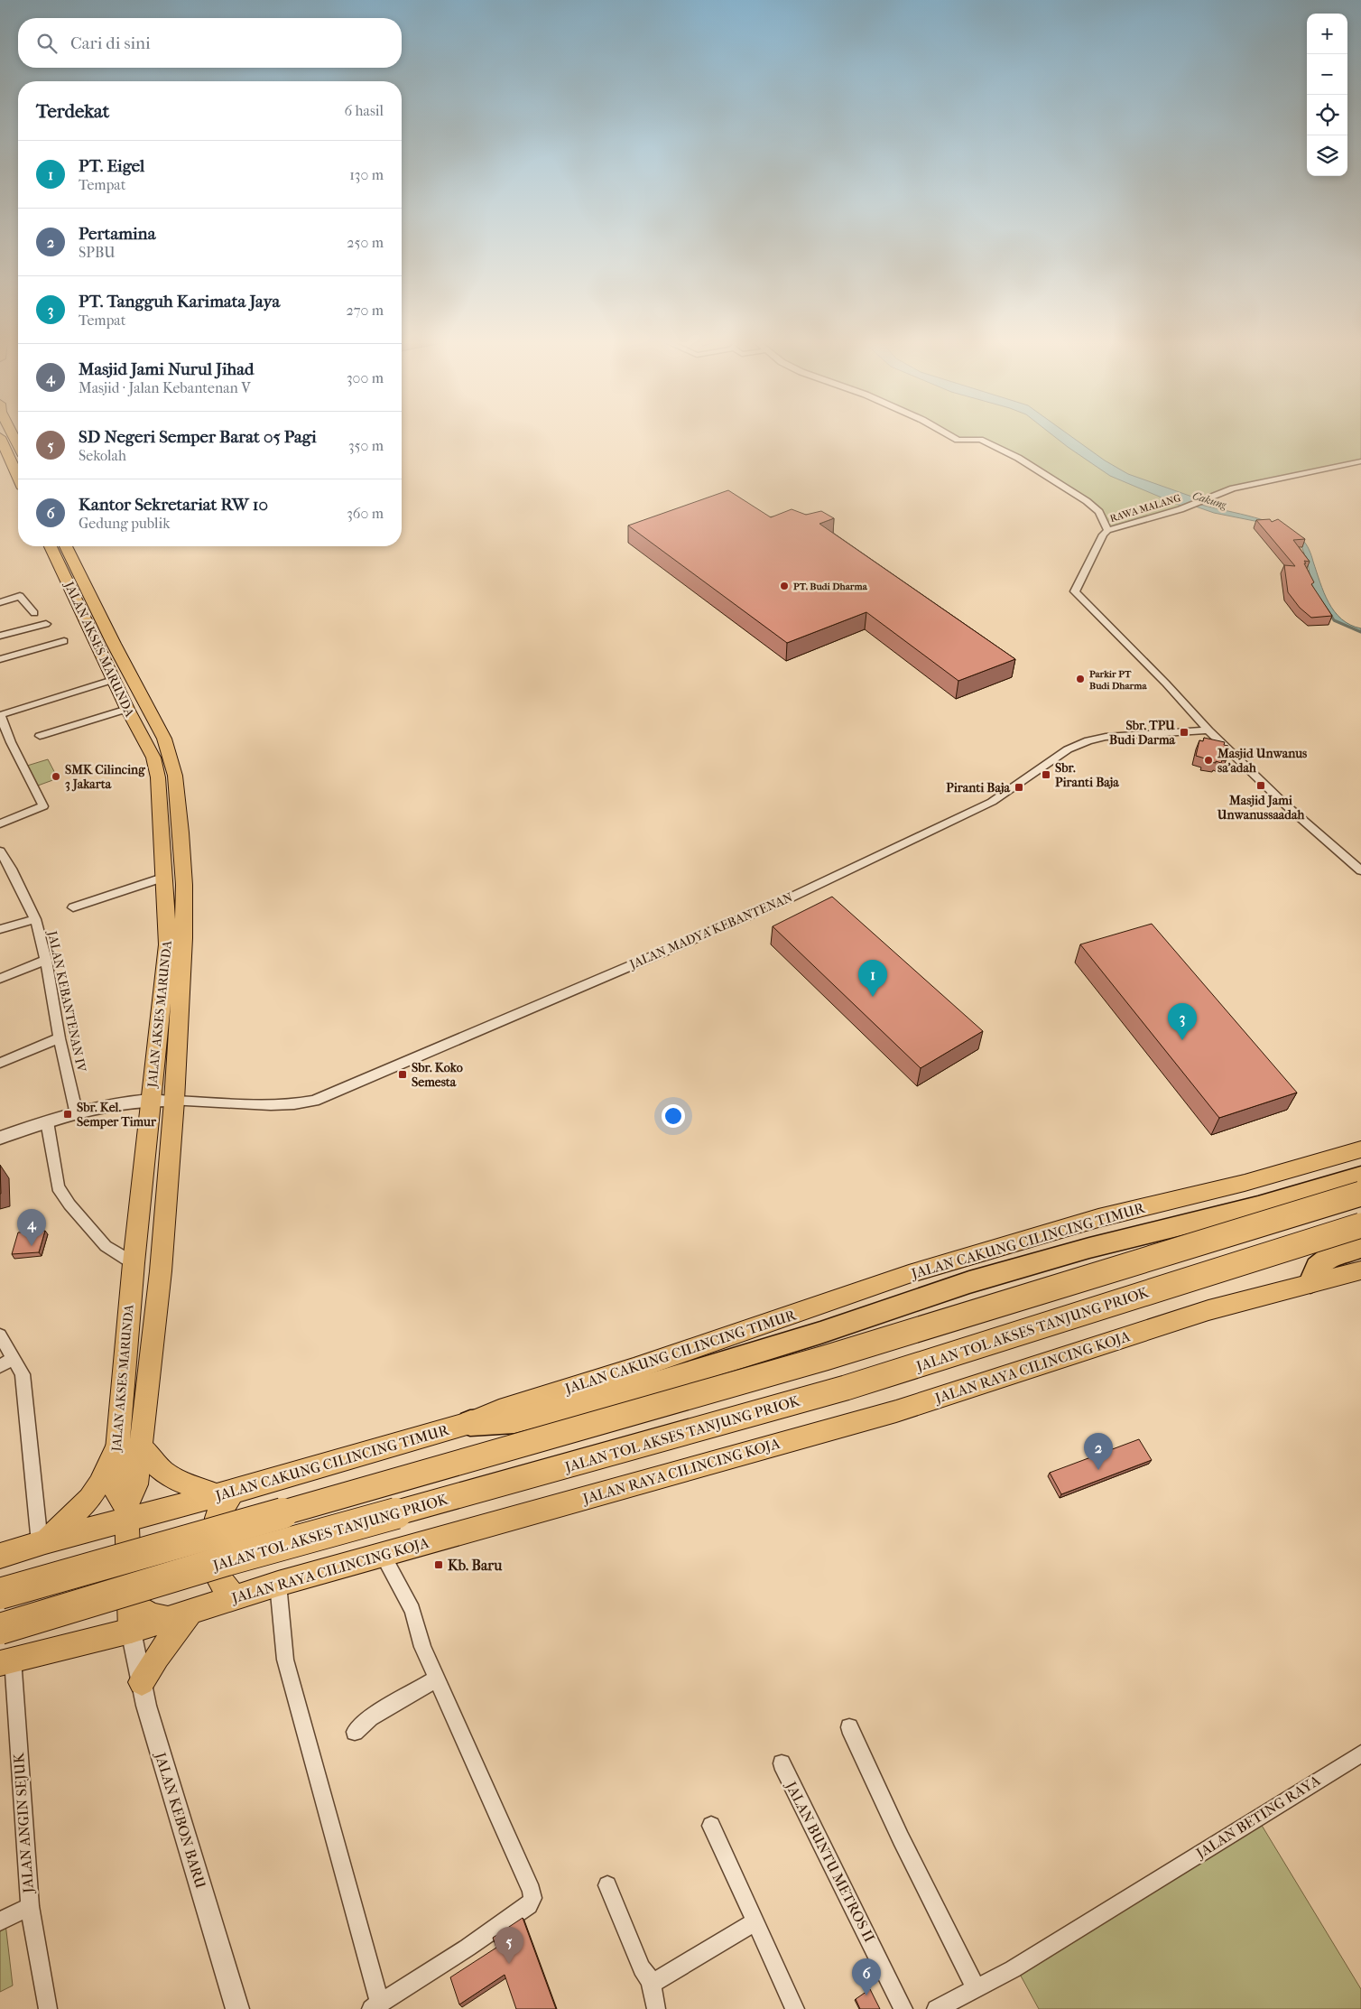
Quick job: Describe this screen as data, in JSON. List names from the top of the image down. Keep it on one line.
{"streets":{"highway":["JALAN TOL AKSES TANJUNG PRIOK"],"main road":["JALAN AKSES MARUNDA","JALAN CAKUNG CILINCING TIMUR","JALAN RAYA CILINCING KOJA"],"street":["RAWA MALANG","JALAN MADYA KEBANTENAN","JALAN KEBANTENAN IV","JALAN BETING RAYA","JALAN KEBON BARU","JALAN ANGIN SEJUK","JALAN BUNTU METROS II"]},"crossings":[["RAWA MALANG","JALAN MADYA KEBANTENAN"],["JALAN AKSES MARUNDA","JALAN MADYA KEBANTENAN"],["JALAN AKSES MARUNDA","JALAN CAKUNG CILINCING TIMUR"],["JALAN AKSES MARUNDA","JALAN RAYA CILINCING KOJA"],["JALAN AKSES MARUNDA","JALAN KEBON BARU"],["JALAN MADYA KEBANTENAN","JALAN KEBANTENAN IV"],["JALAN RAYA CILINCING KOJA","JALAN KEBON BARU"],["JALAN RAYA CILINCING KOJA","JALAN ANGIN SEJUK"]],"water":["Cakung"],"places":{"other":["PT. Budi Dharma","Parkir PT Budi Dharma","Masjid Unwanus sa'adah","SMK Cilincing 3 Jakarta"],"transit":["Sbr. TPU Budi Darma","Sbr. Piranti Baja","Masjid Jami Unwanussaadah","Piranti Baja","Sbr. Koko Semesta","Sbr. Kel. Semper Timur","Kb. Baru"]},"page":{"map_buttons":["+","−"],"search":"Cari di sini","heading":["Terdekat","6 hasil"],"list":[{"mark":"1","name":"PT. Eigel","note":"Tempat","value":"130 m"},{"mark":"2","name":"Pertamina","note":"SPBU","value":"250 m"},{"mark":"3","name":"PT. Tangguh Karimata Jaya","note":"Tempat","value":"270 m"},{"mark":"4","name":"Masjid Jami Nurul Jihad","note":"Masjid · Jalan Kebantenan V","value":"300 m"},{"mark":"5","name":"SD Negeri Semper Barat 05 Pagi","note":"Sekolah","value":"350 m"},{"mark":"6","name":"Kantor Sekretariat RW 10","note":"Gedung publik","value":"360 m"}],"pins":["1","3","4","2","5","6"]}}
